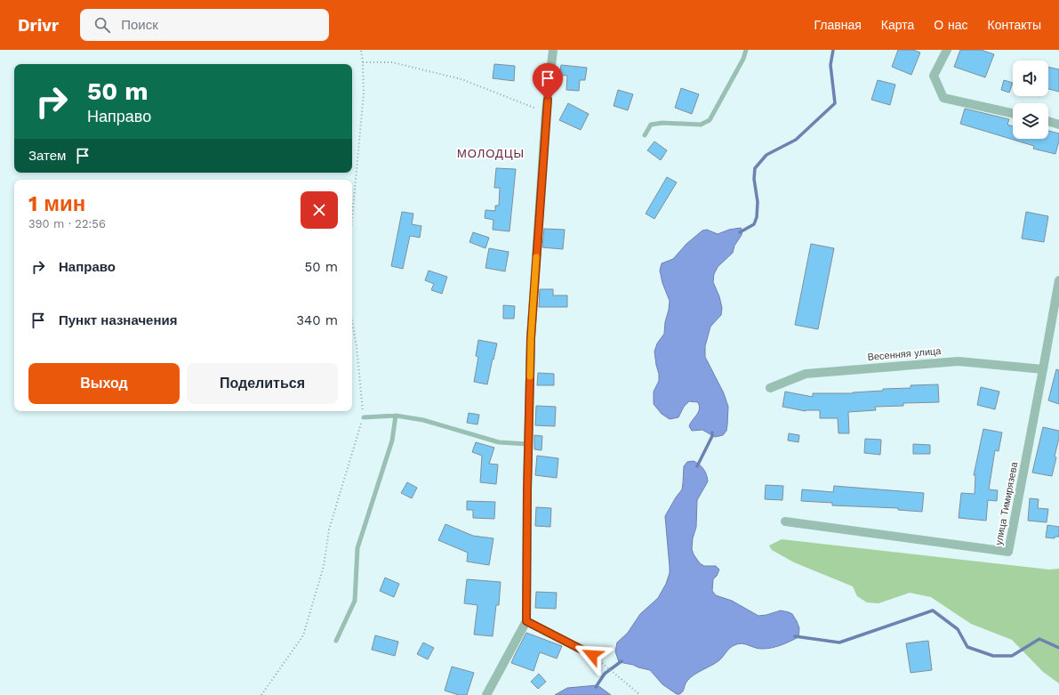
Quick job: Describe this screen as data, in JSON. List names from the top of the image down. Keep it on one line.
{"streets":{"street":["Весенняя улица","улица Тимирязева"]},"crossings":[["Весенняя улица","улица Тимирязева"]],"districts":["МОЛОДЦЫ"],"page":{"header":"Drivr","search":"Поиск","nav":["Главная","Карта","О нас","Контакты"],"turn":["50 m","Направо"],"then":"Затем","heading":["1 мин","390 m · 22:56"],"list":[{"name":"Направо","value":"50 m"},{"name":"Пункт назначения","value":"340 m"}],"buttons":["Выход","Поделиться"]}}
